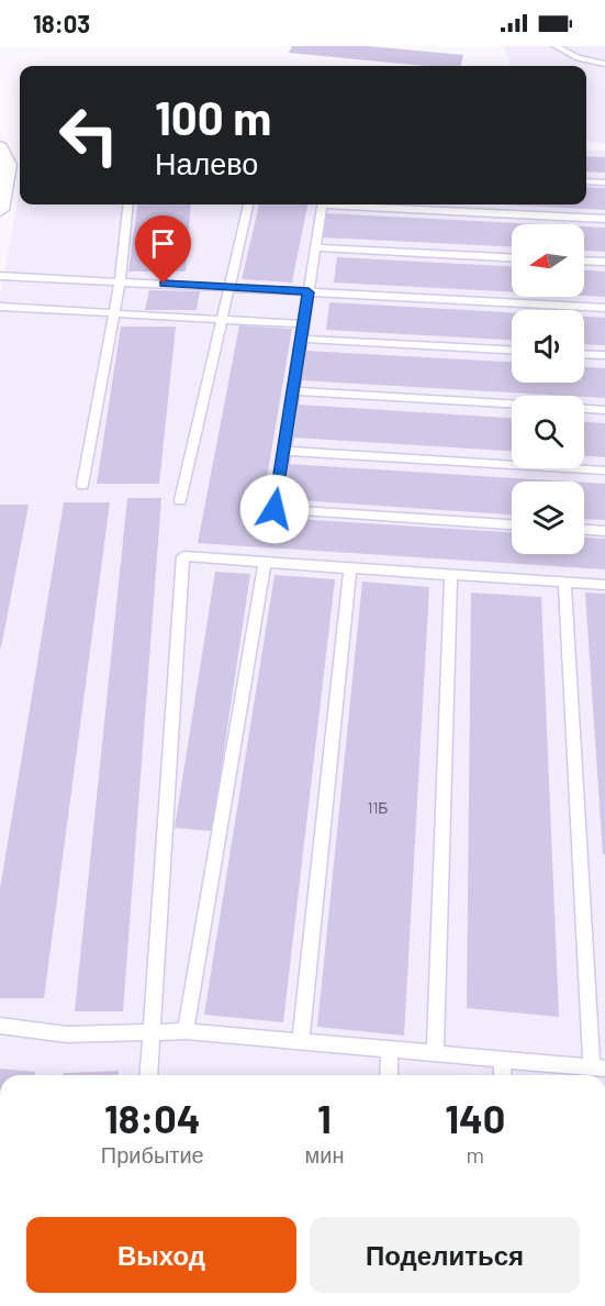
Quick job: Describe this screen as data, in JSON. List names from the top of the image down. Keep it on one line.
{"house_numbers":["11Б"],"north":"left","page":{"status":"18:03","turn":["100 m","Налево"],"eta":["18:04","Прибытие","1","мин","140","m"],"buttons":["Выход","Поделиться"]}}
